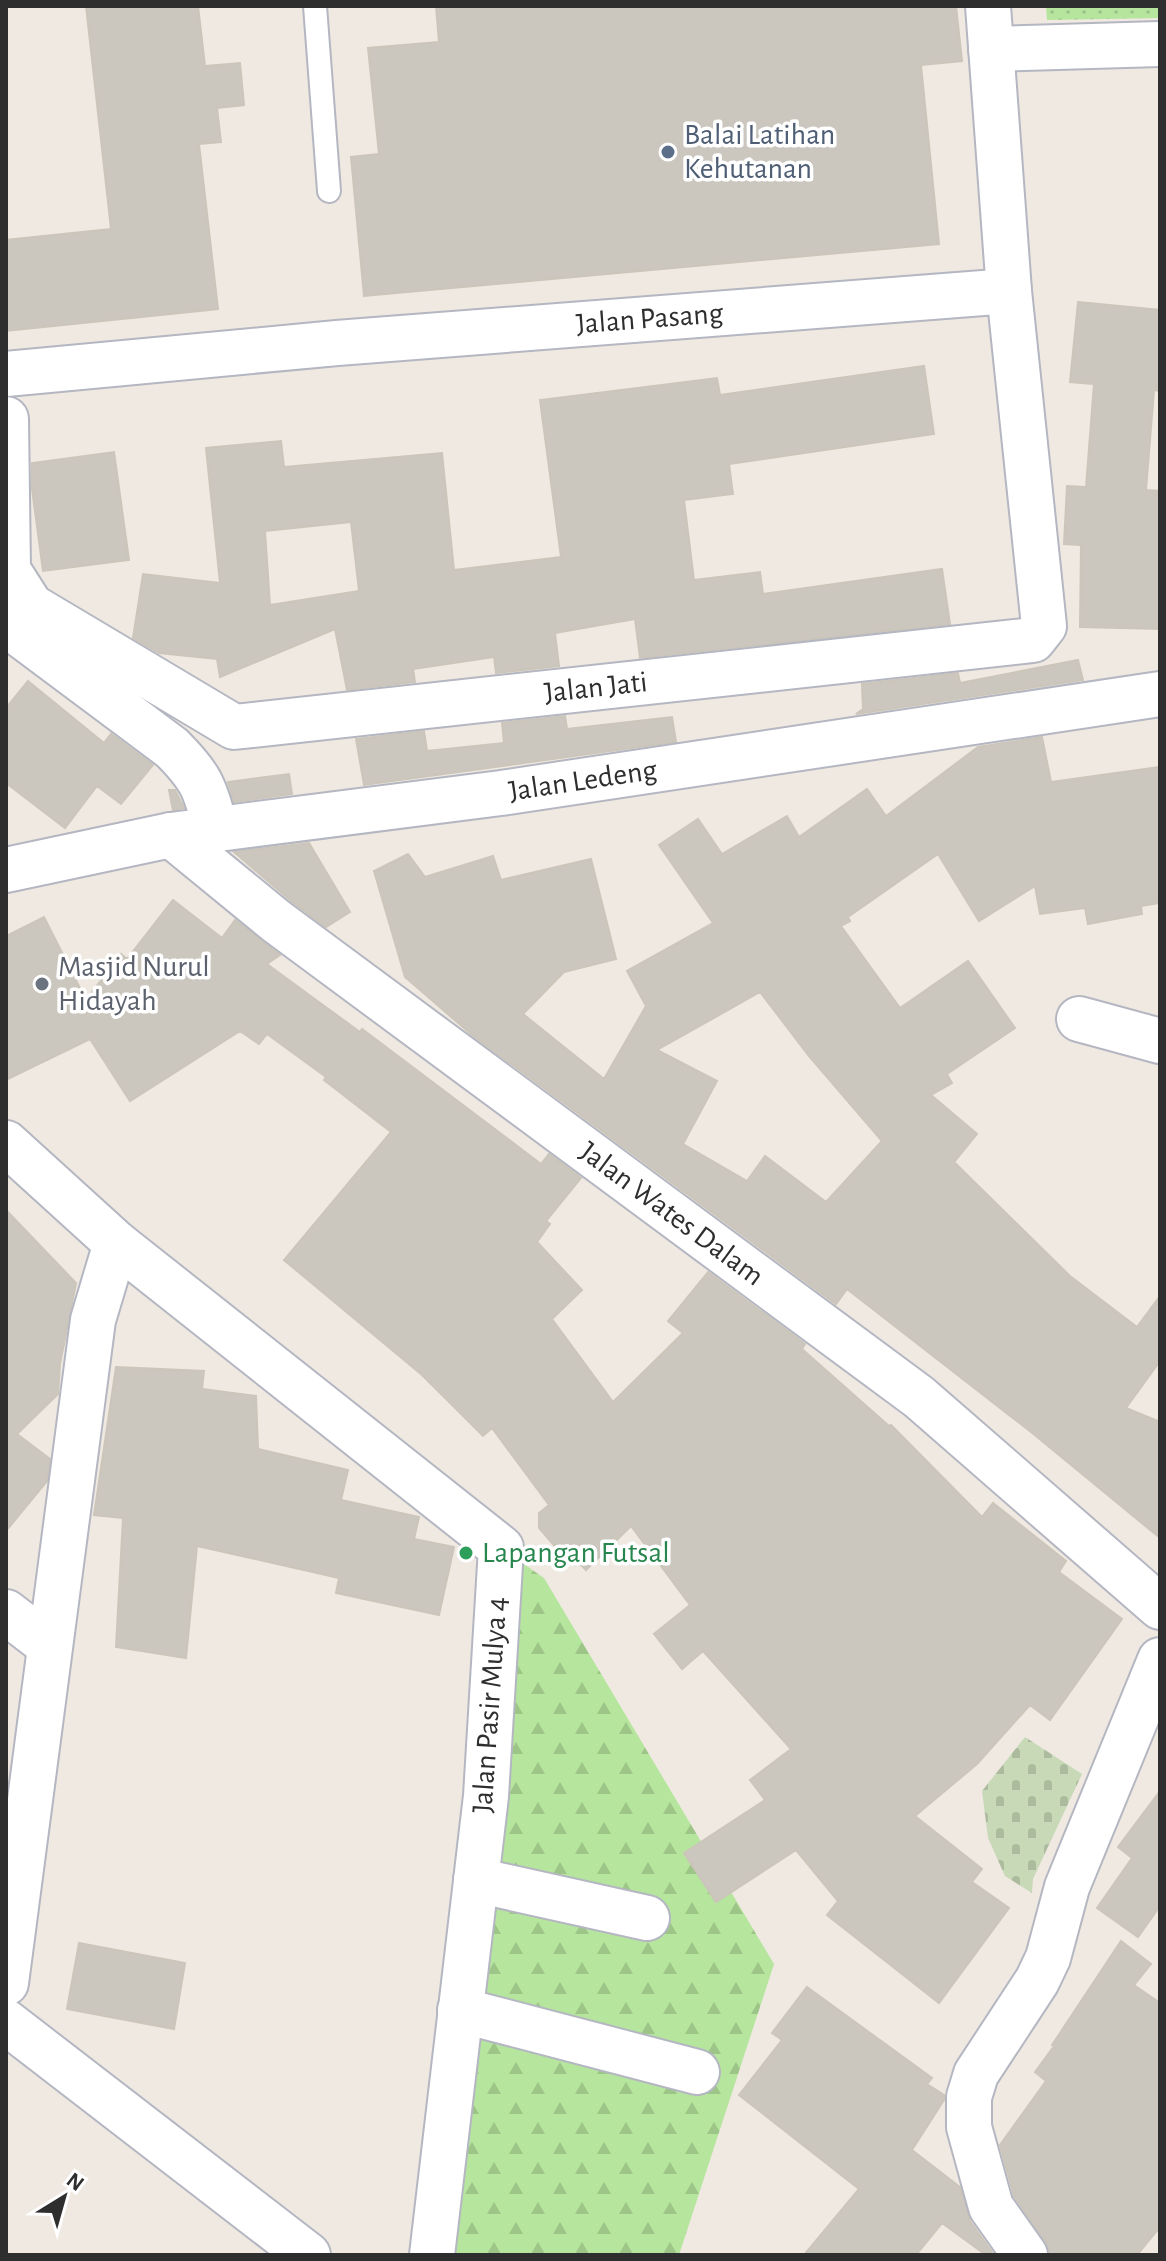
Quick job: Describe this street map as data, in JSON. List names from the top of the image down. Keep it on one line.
{"streets":{"street":["Jalan Pasang","Jalan Jati","Jalan Ledeng","Jalan Wates Dalam","Jalan Pasir Mulya 4"]},"crossings":[["Jalan Pasang","Jalan Jati"],["Jalan Ledeng","Jalan Wates Dalam"]],"places":["Balai Latihan Kehutanan","Masjid Nurul Hidayah","Lapangan Futsal"],"north":"top right"}
